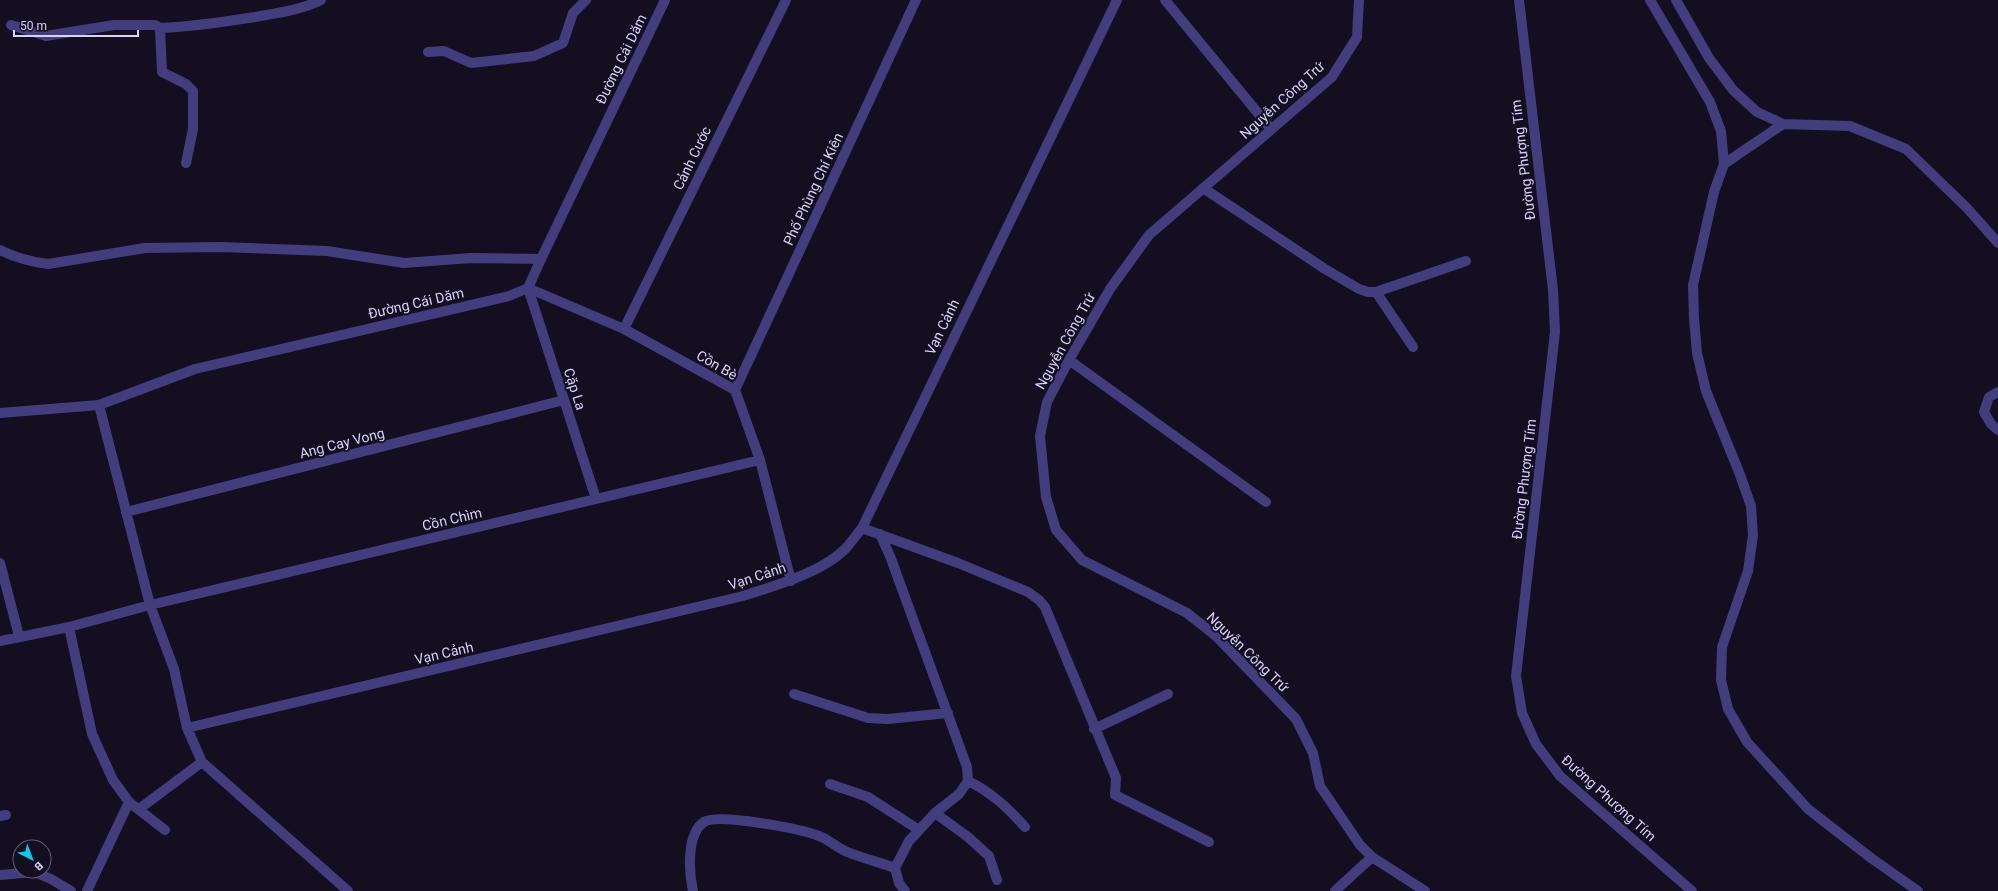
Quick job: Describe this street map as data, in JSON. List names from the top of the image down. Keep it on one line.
{"streets":{"street":["Đường Cái Dăm","Nguyễn Công Trứ","Cảnh Cước","Đường Phượng Tím","Phố Phùng Chí Kiên","Vạn Cảnh","Cồn Bè","Cặp La","Ang Cay Vong","Cồn Chìm"]},"crossings":[["Đường Cái Dăm","Cồn Bè"],["Đường Cái Dăm","Cặp La"],["Cảnh Cước","Cồn Bè"],["Phố Phùng Chí Kiên","Cồn Bè"],["Vạn Cảnh","Cồn Bè"],["Cồn Bè","Cặp La"],["Cồn Bè","Cồn Chìm"],["Cặp La","Ang Cay Vong"],["Cặp La","Cồn Chìm"]],"scale_bar":"50 m","north":"bottom right"}
